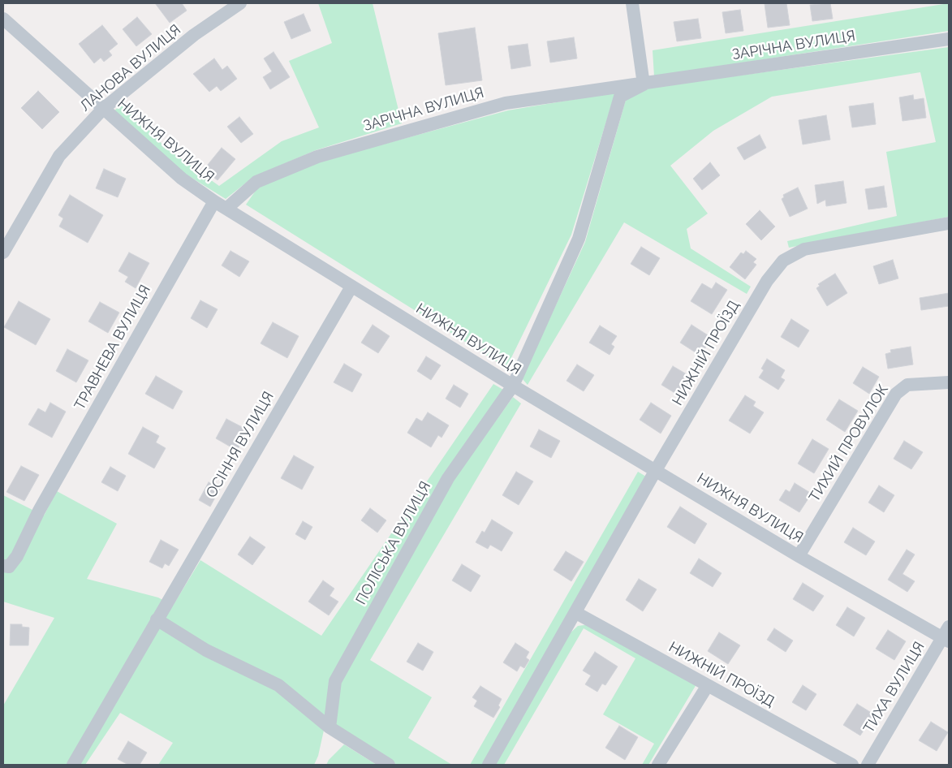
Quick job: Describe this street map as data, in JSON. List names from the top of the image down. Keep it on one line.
{"streets":{"street":["ЗАРІЧНА ВУЛИЦЯ","ЛАНОВА ВУЛИЦЯ","НИЖНЯ ВУЛИЦЯ","ТРАВНЕВА ВУЛИЦЯ","НИЖНІЙ ПРОЇЗД","ТИХИЙ ПРОВУЛОК","ОСІННЯ ВУЛИЦЯ","ПОЛІСЬКА ВУЛИЦЯ","ТИХА ВУЛИЦЯ"]},"crossings":[["ЗАРІЧНА ВУЛИЦЯ","НИЖНЯ ВУЛИЦЯ"],["ЗАРІЧНА ВУЛИЦЯ","ПОЛІСЬКА ВУЛИЦЯ"],["ЛАНОВА ВУЛИЦЯ","НИЖНЯ ВУЛИЦЯ"],["НИЖНЯ ВУЛИЦЯ","ТРАВНЕВА ВУЛИЦЯ"],["НИЖНЯ ВУЛИЦЯ","НИЖНІЙ ПРОЇЗД"],["НИЖНЯ ВУЛИЦЯ","ТИХИЙ ПРОВУЛОК"],["НИЖНЯ ВУЛИЦЯ","ОСІННЯ ВУЛИЦЯ"],["НИЖНЯ ВУЛИЦЯ","ПОЛІСЬКА ВУЛИЦЯ"],["НИЖНЯ ВУЛИЦЯ","ТИХА ВУЛИЦЯ"]]}
